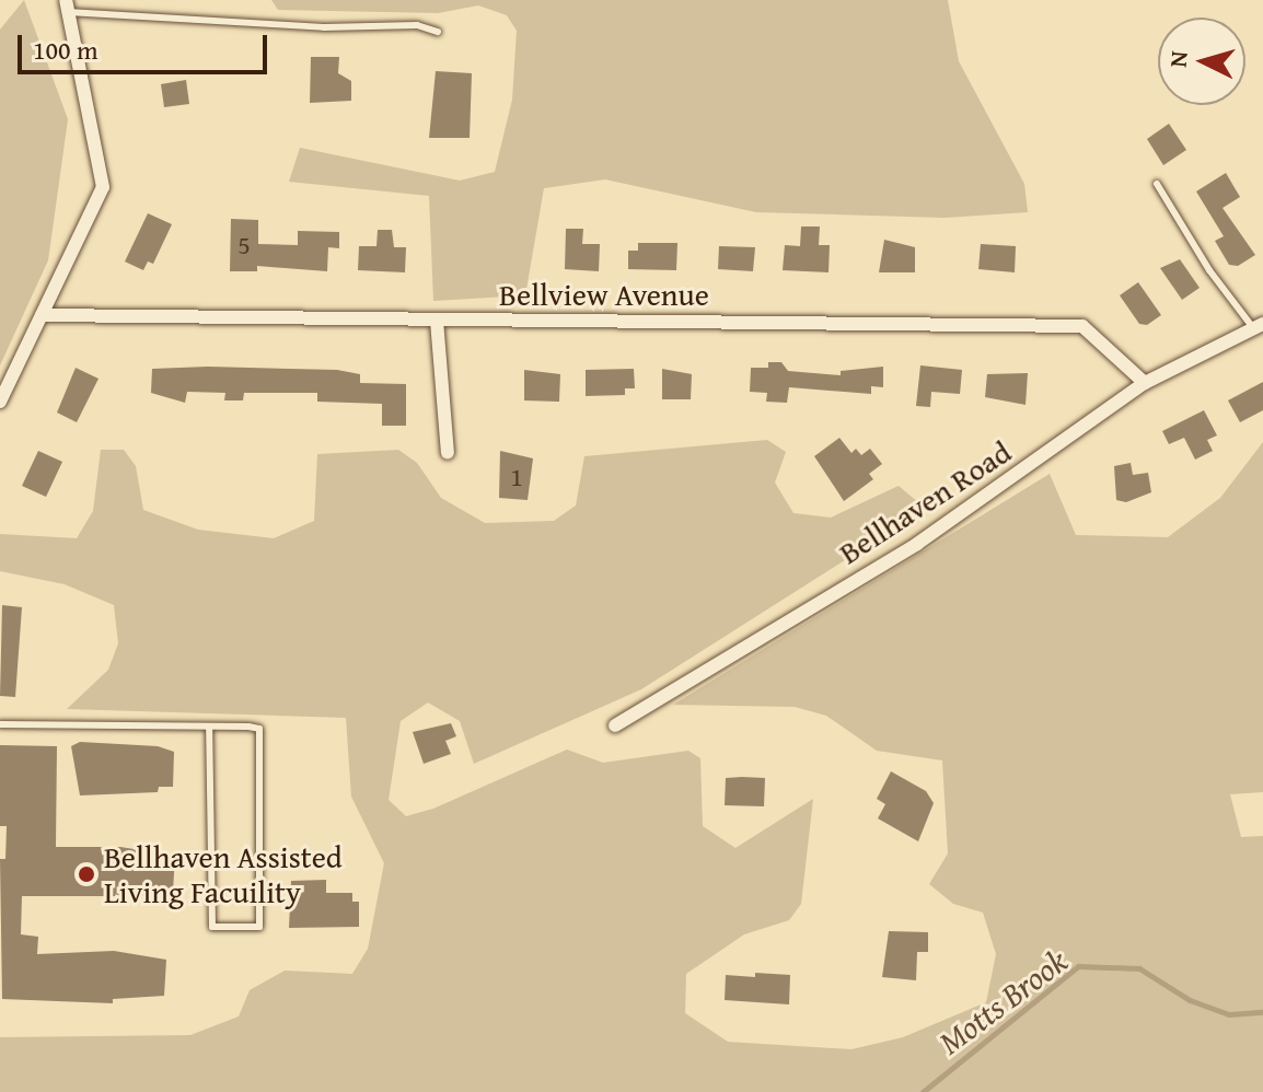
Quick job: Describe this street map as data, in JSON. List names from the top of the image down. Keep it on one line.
{"streets":{"street":["Bellview Avenue","Bellhaven Road"]},"crossings":[["Bellview Avenue","Bellhaven Road"]],"water":["Motts Brook"],"places":["Bellhaven Assisted Living Facuility"],"house_numbers":["5","1"],"scale_bar":"100 m","north":"left"}
